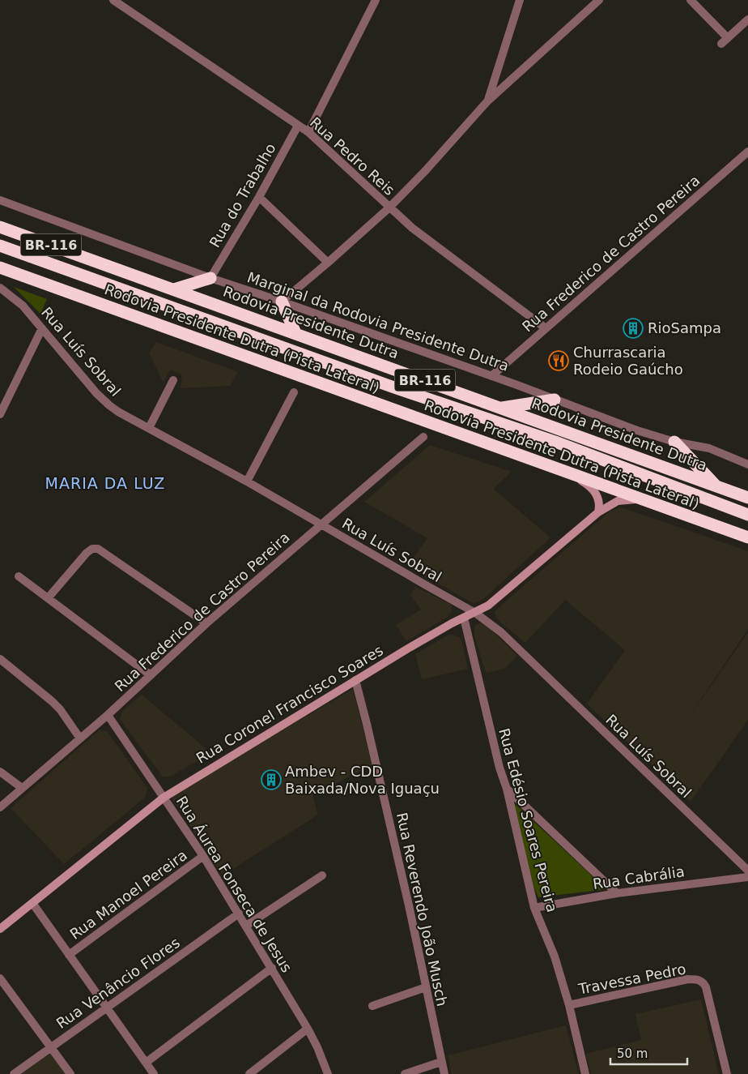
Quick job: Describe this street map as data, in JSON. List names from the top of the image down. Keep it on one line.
{"streets":{"highway":["BR-116","Rodovia Presidente Dutra","Rodovia Presidente Dutra (Pista Lateral)"],"street":["Rua Pedro Reis","Rua do Trabalho","Rua Frederico de Castro Pereira","Marginal da Rodovia Presidente Dutra","Rua Luís Sobral","Rua Coronel Francisco Soares","Rua Edésio Soares Pereira","Rua Cabrália","Rua Áurea Fonseca de Jesus","Rua Manoel Pereira","Rua Reverendo João Musch","Travessa Pedro","Rua Venâncio Flores"]},"crossings":[["Rua Pedro Reis","Rua do Trabalho"],["Rua Pedro Reis","Rua Frederico de Castro Pereira"],["Rua do Trabalho","Marginal da Rodovia Presidente Dutra"],["Rua Frederico de Castro Pereira","Marginal da Rodovia Presidente Dutra"],["Rua Frederico de Castro Pereira","Rua Luís Sobral"],["Rua Frederico de Castro Pereira","Rua Áurea Fonseca de Jesus"],["Rodovia Presidente Dutra (Pista Lateral)","Rua Coronel Francisco Soares"],["Rua Luís Sobral","Rua Coronel Francisco Soares"],["Rua Coronel Francisco Soares","Rua Edésio Soares Pereira"],["Rua Coronel Francisco Soares","Rua Áurea Fonseca de Jesus"],["Rua Coronel Francisco Soares","Rua Reverendo João Musch"],["Rua Edésio Soares Pereira","Rua Cabrália"],["Rua Edésio Soares Pereira","Travessa Pedro"],["Rua Áurea Fonseca de Jesus","Rua Manoel Pereira"],["Rua Áurea Fonseca de Jesus","Rua Venâncio Flores"]],"districts":["MARIA DA LUZ"],"places":{"building":["RioSampa","Ambev - CDD Baixada/Nova Iguaçu"],"restaurant":["Churrascaria Rodeio Gaúcho"]},"scale_bar":"50 m"}
